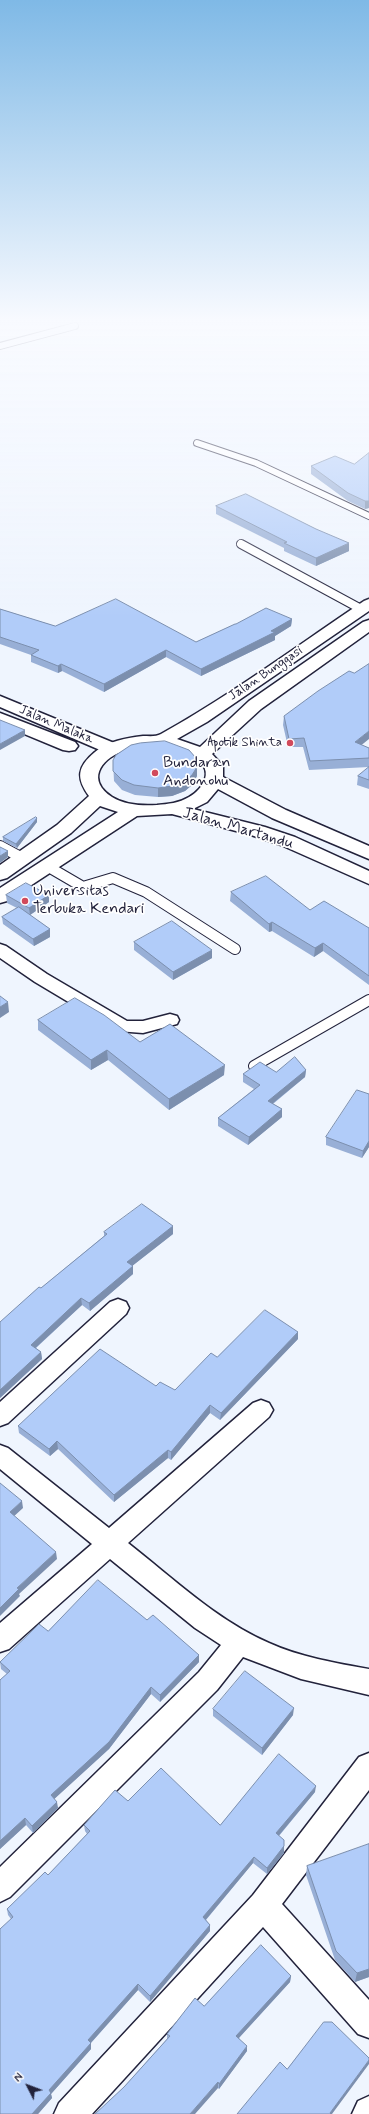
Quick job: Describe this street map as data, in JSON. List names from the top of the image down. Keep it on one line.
{"streets":{"main road":["Jalan Bunggasi","Jalan Malaka","Jalan Martandu"]},"crossings":[["Jalan Bunggasi","Jalan Malaka"],["Jalan Bunggasi","Jalan Martandu"],["Jalan Malaka","Jalan Martandu"]],"places":["Apotik Shinta","Bundaran Andonohu","Universitas Terbuka Kendari"],"north":"top left"}
